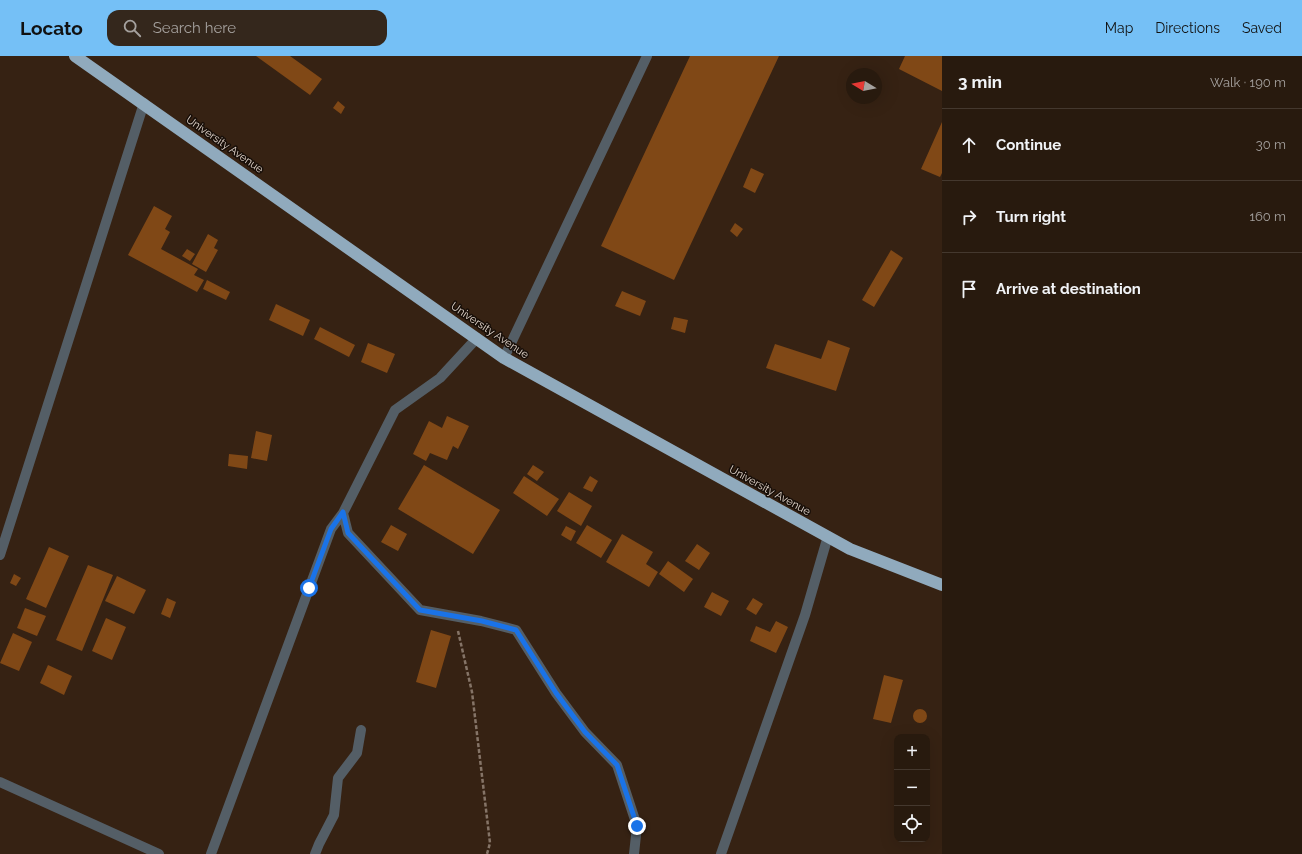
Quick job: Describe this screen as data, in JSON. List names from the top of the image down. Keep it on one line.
{"streets":{"highway":["University Avenue"]},"north":"left","page":{"header":"Locato","search":"Search here","nav":["Map","Directions","Saved"],"heading":["3 min","Walk · 190 m"],"list":[["Continue","30 m"],["Turn right","160 m"],"Arrive at destination"],"map_buttons":["+","−"]}}
